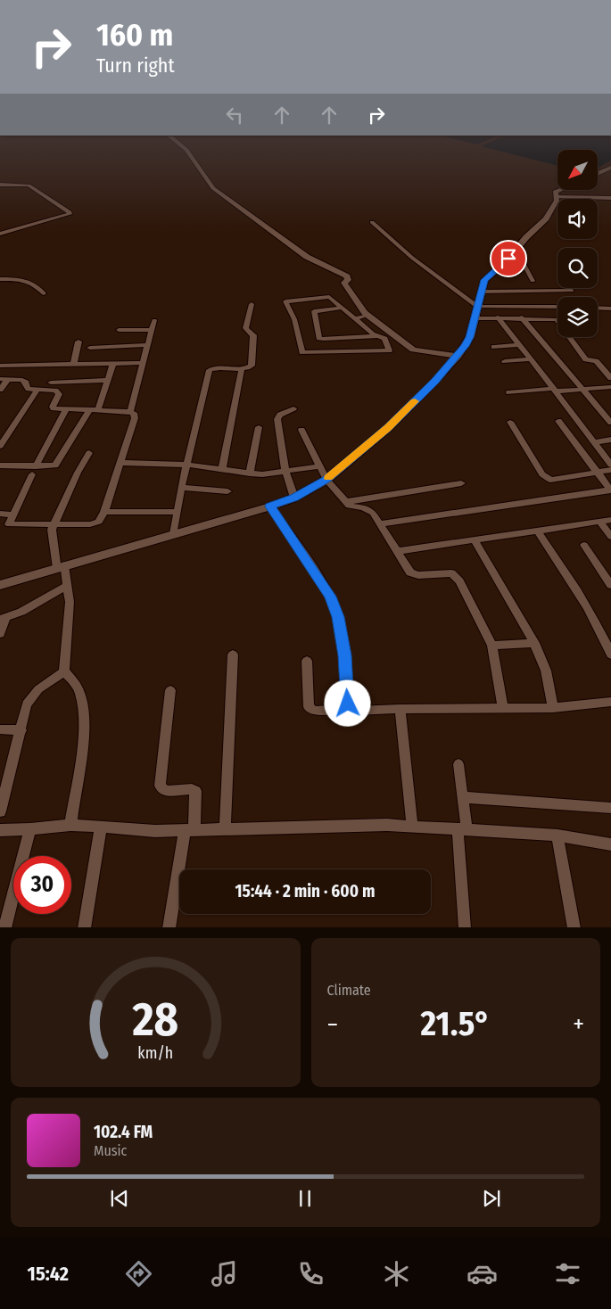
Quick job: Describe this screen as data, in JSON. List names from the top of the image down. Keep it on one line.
{"north":"bottom left","page":{"turn":["160 m","Turn right"],"limit":"30","trip":"15:44 · 2 min · 600 m","tile":"Climate","heat":["−","21.5°","+"],"song":["102.4 FM","Music"],"tabs":"15:42","gauge":["28","km/h"]}}
